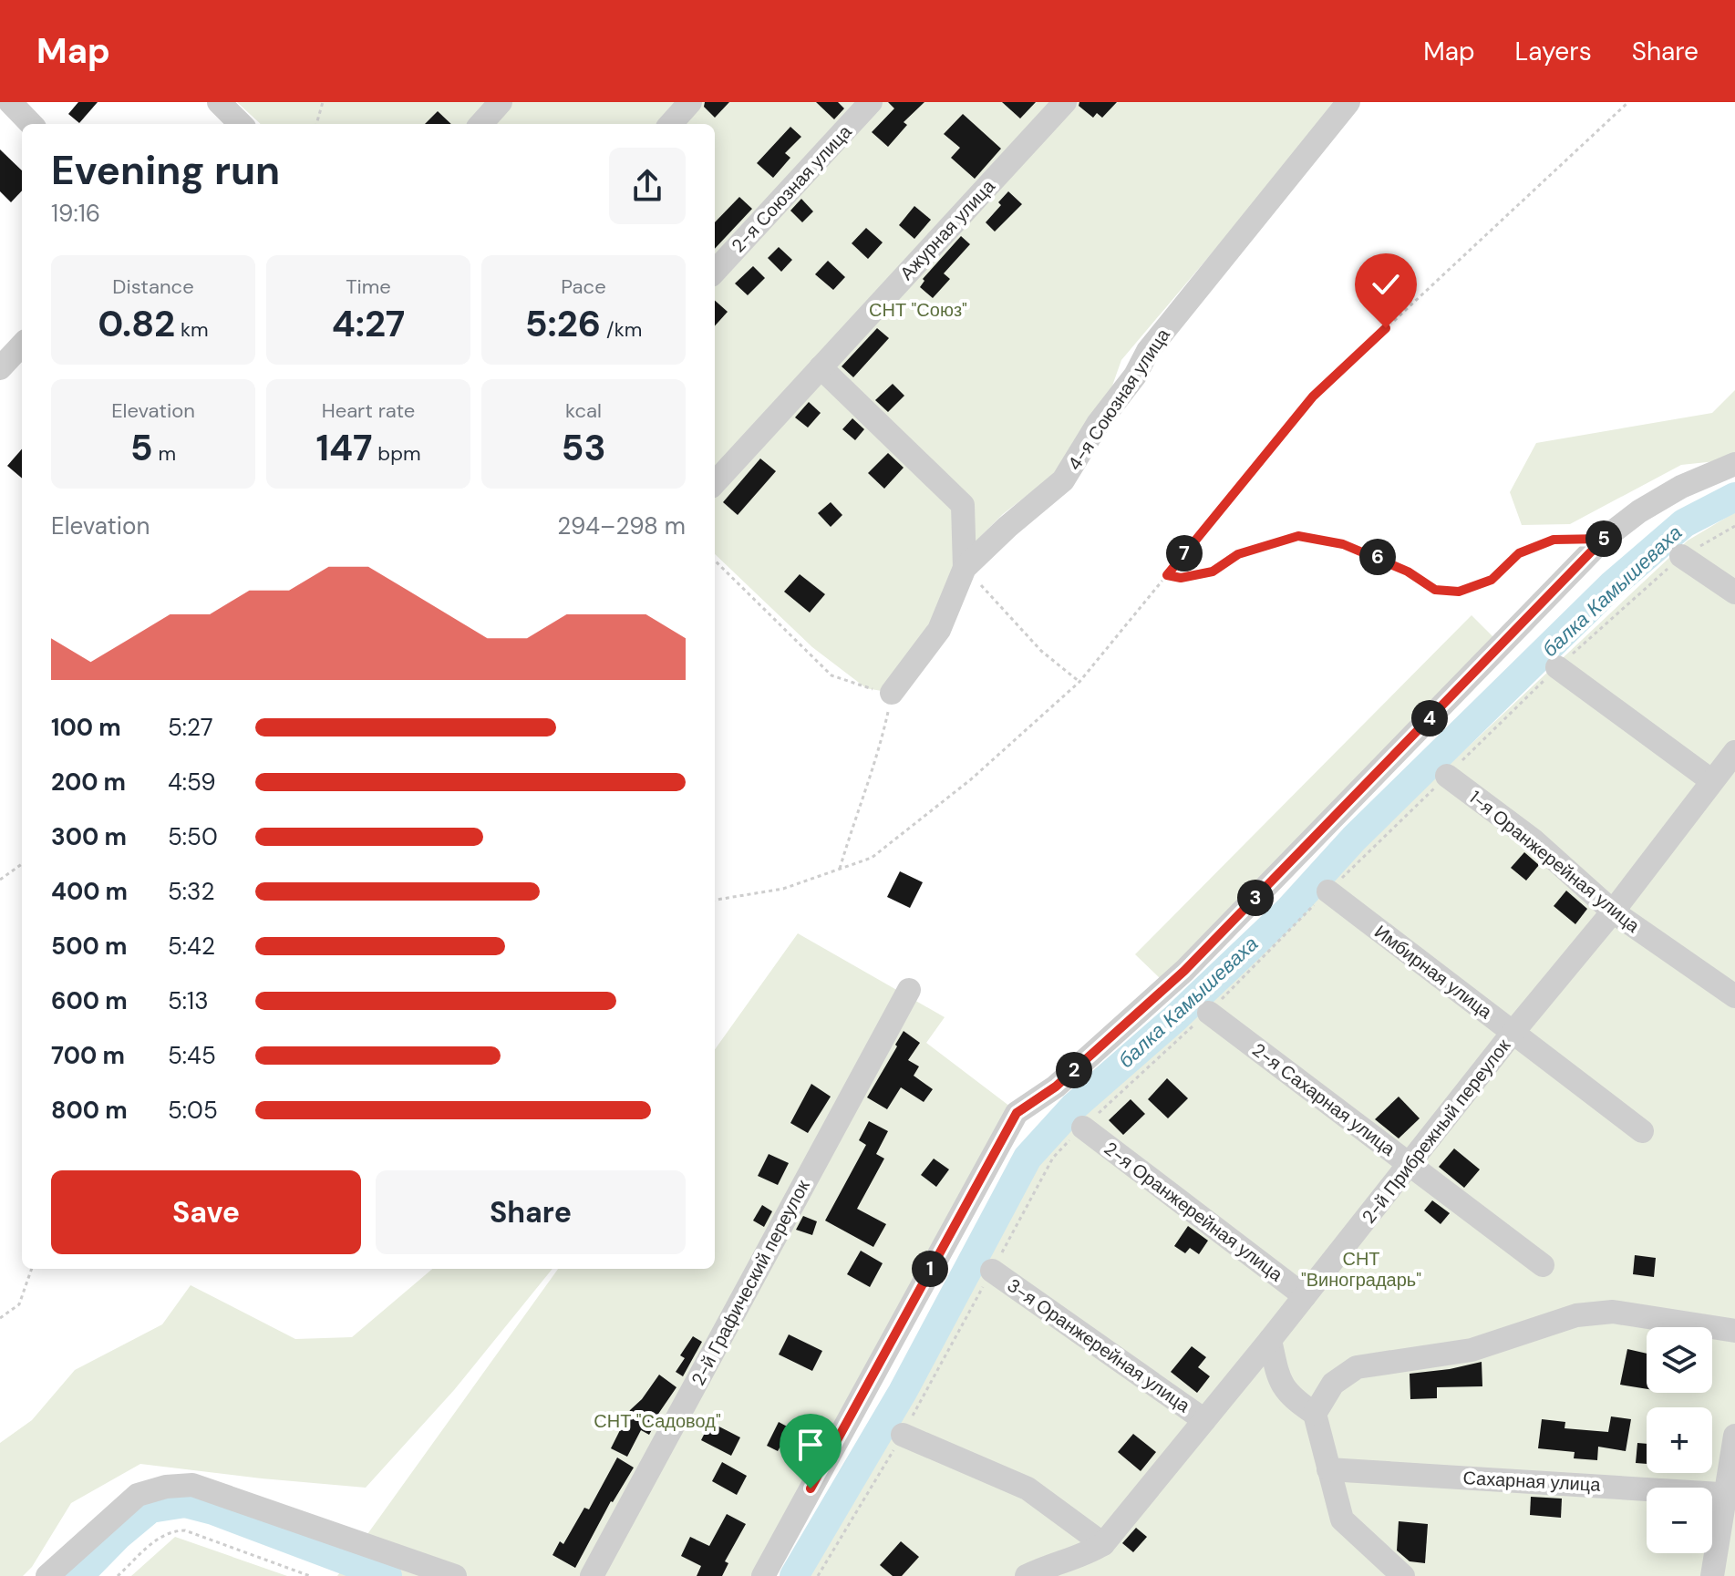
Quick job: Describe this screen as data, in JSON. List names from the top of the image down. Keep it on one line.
{"streets":{"street":["2-я Союзная улица","Ажурная улица","4-я Союзная улица","1-я Оранжерейная улица","Имбирная улица","2-я Сахарная улица","2-й Прибрежный переулок","2-я Оранжерейная улица","2-й Графический переулок","3-я Оранжерейная улица","Сахарная улица"]},"crossings":[["1-я Оранжерейная улица","2-й Прибрежный переулок"],["Имбирная улица","2-й Прибрежный переулок"],["2-я Сахарная улица","2-й Прибрежный переулок"],["2-й Прибрежный переулок","2-я Оранжерейная улица"],["2-й Прибрежный переулок","3-я Оранжерейная улица"]],"water":["балка Камышеваха"],"parks":["СНТ \"Союз\"","СНТ \"Виноградарь\"","СНТ \"Садовод\""],"page":{"header":"Map","nav":["Map","Layers","Share"],"heading":["Evening run","19:16"],"stats":[["Distance","0.82 km"],["Time","4:27"],["Pace","5:26 /km"],["Elevation","5 m"],["Heart rate","147 bpm"],["kcal","53"]],"chart":["Elevation","294–298 m"],"pins":["5","7","6","4","3","2","1"],"list":[{"name":"100 m","note":"5:27"},{"name":"200 m","note":"4:59"},{"name":"300 m","note":"5:50"},{"name":"400 m","note":"5:32"},{"name":"500 m","note":"5:42"},{"name":"600 m","note":"5:13"},{"name":"700 m","note":"5:45"},{"name":"800 m","note":"5:05"}],"buttons":["Save","Share"],"map_buttons":["+","−"]}}
